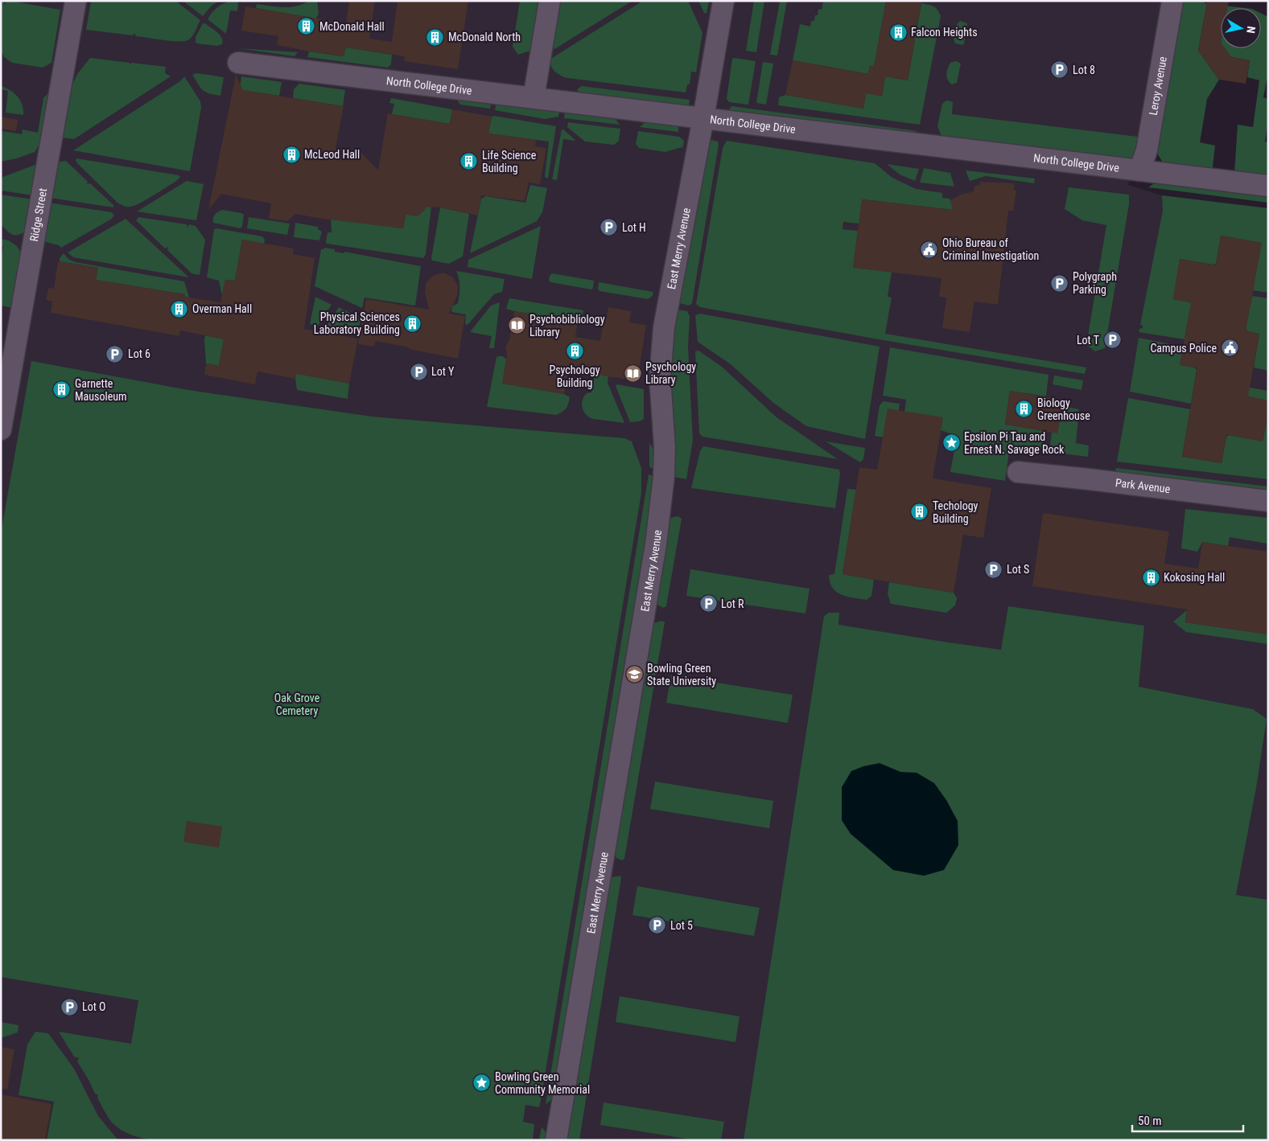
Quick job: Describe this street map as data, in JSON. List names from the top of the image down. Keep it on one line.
{"streets":{"street":["North College Drive","Leroy Avenue","Ridge Street","East Merry Avenue","Park Avenue"]},"crossings":[["North College Drive","Leroy Avenue"],["North College Drive","East Merry Avenue"]],"parks":["Oak Grove Cemetery"],"places":{"building":["McDonald Hall","Falcon Heights","McDonald North","McLeod Hall","Life Science Building","Overman Hall","Physical Sciences Laboratory Building","Psychology Building","Garnette Mausoleum","Biology Greenhouse","Techology Building","Kokosing Hall"],"parking":["Lot 8","Lot H","Polygraph Parking","Lot T","Lot 6","Lot Y","Lot S","Lot R","Lot 5","Lot O"],"public building":["Ohio Bureau of Criminal Investigation","Campus Police"],"library":["Psychobibliology Library","Psychology Library"],"place":["Epsilon Pi Tau and Ernest N. Savage Rock","Bowling Green Community Memorial"],"school or university":["Bowling Green State University"]},"scale_bar":"50 m","north":"right"}
